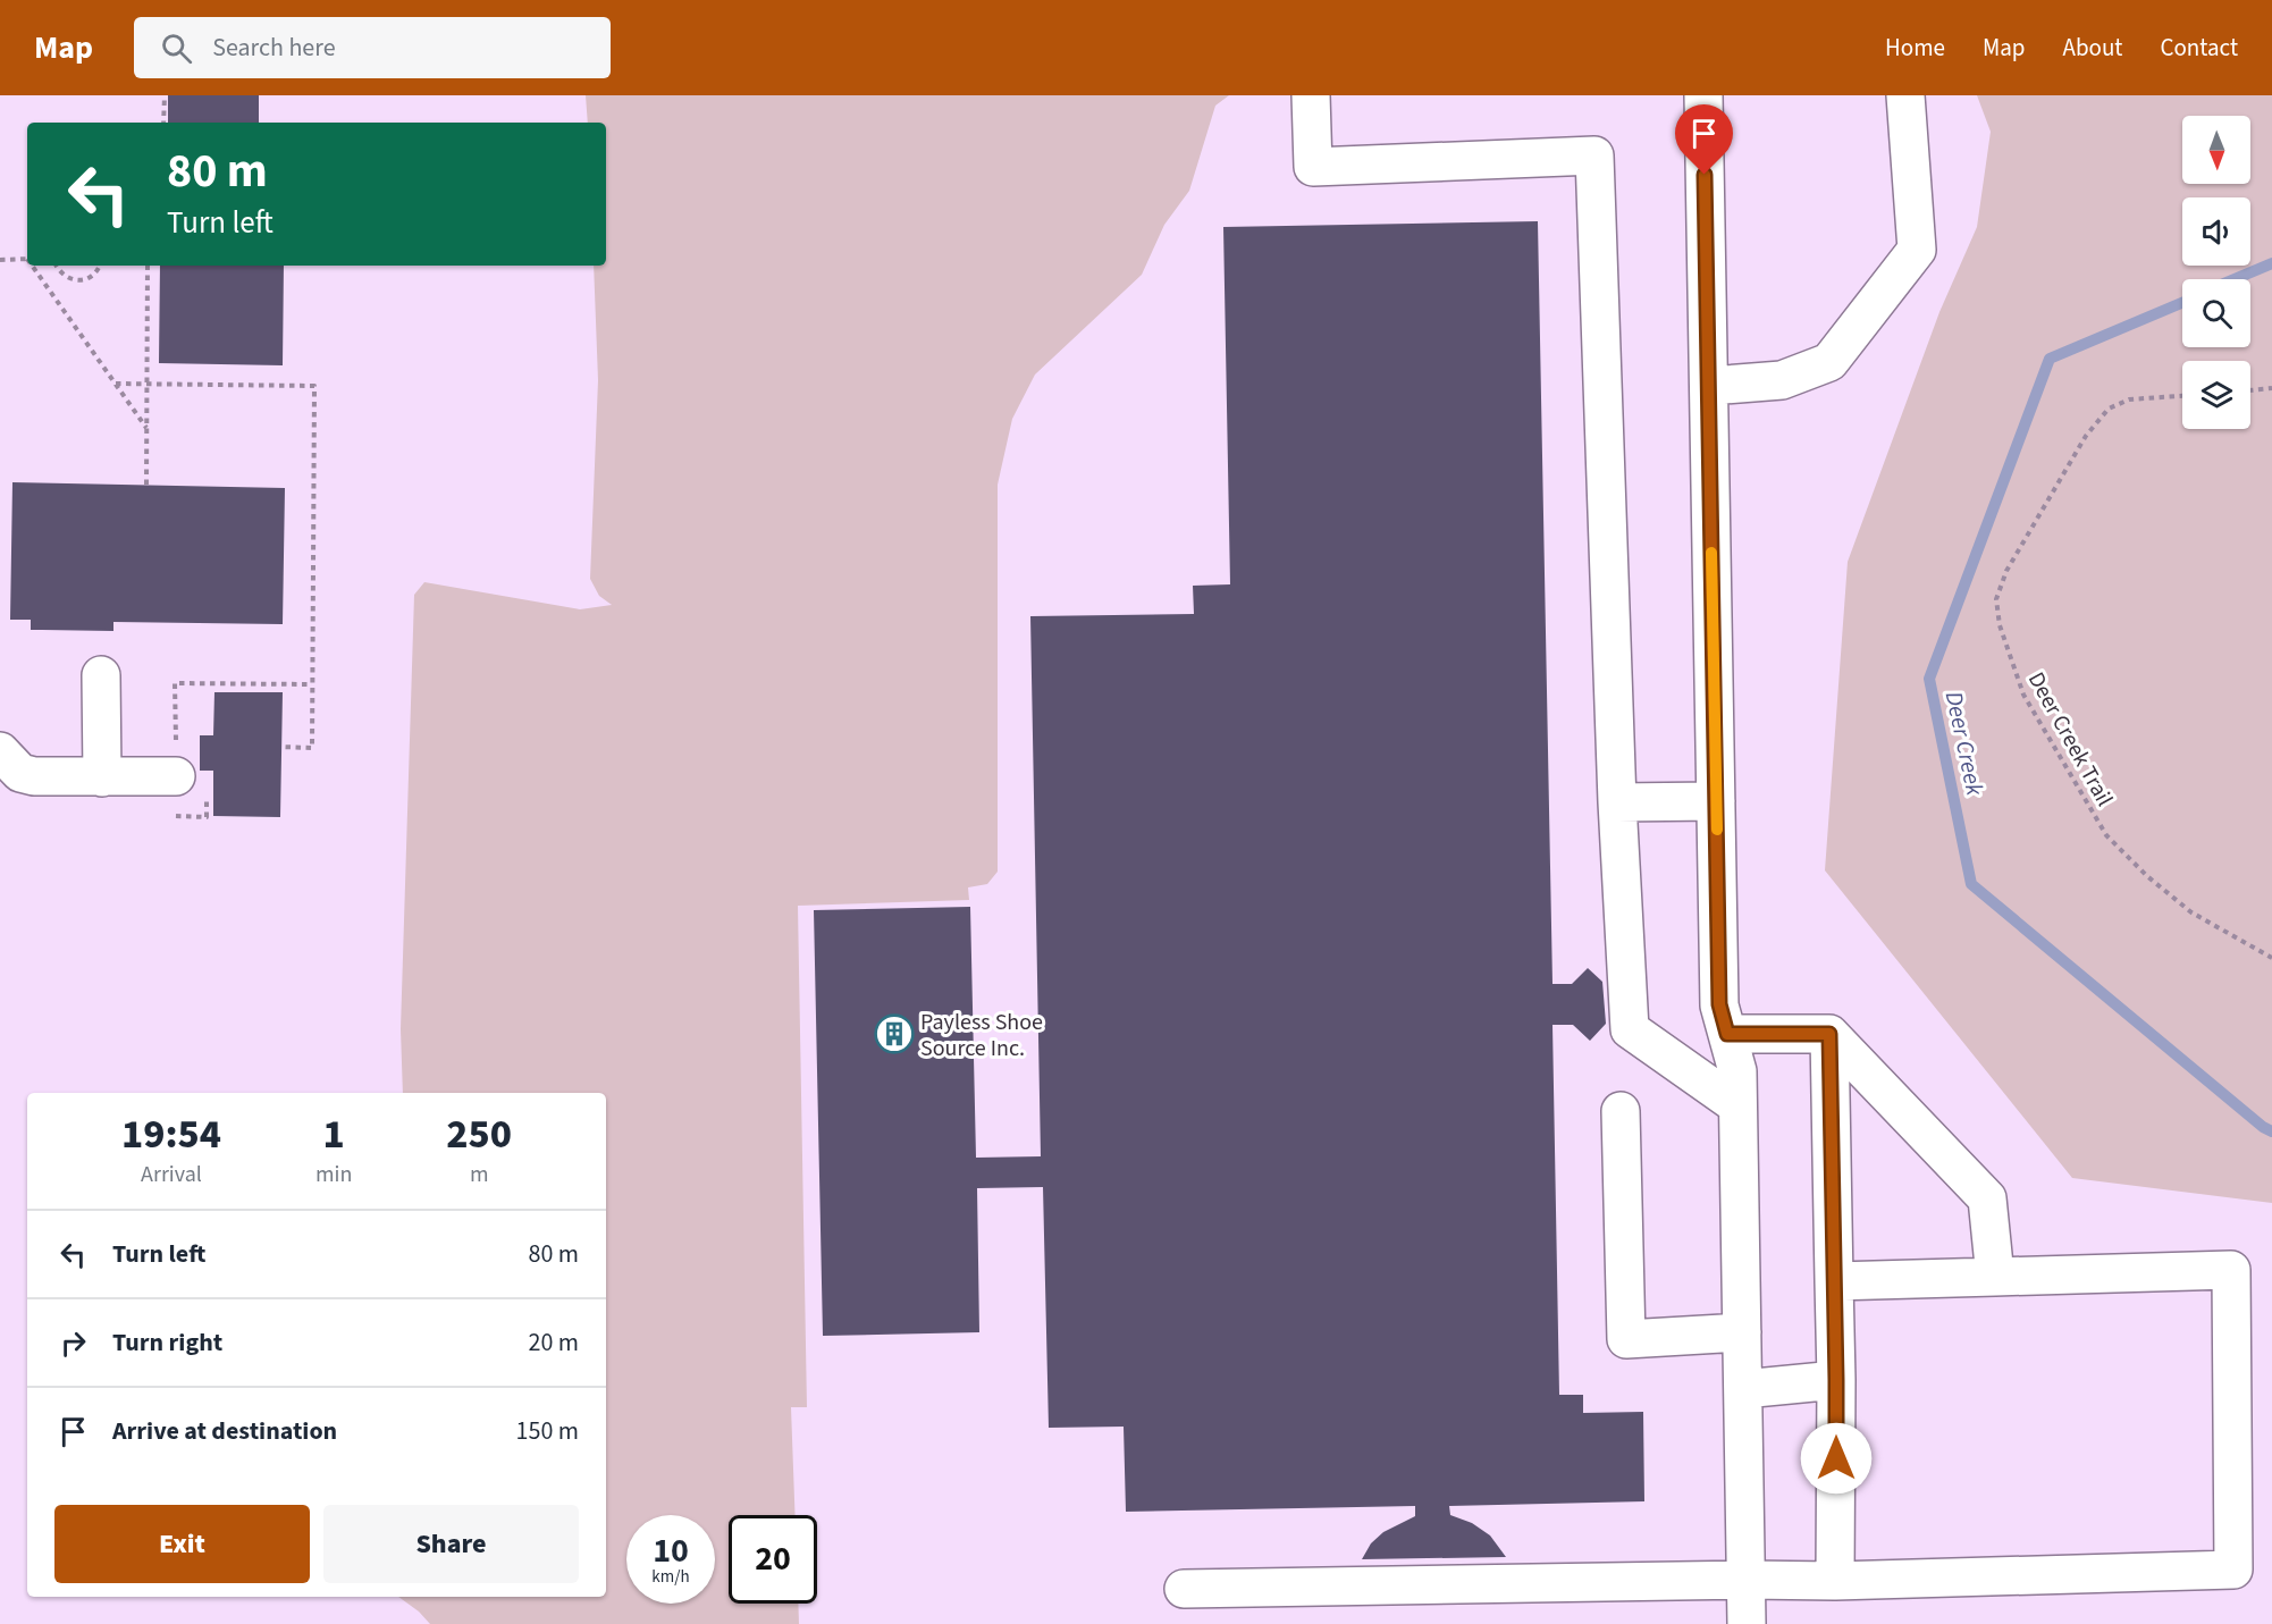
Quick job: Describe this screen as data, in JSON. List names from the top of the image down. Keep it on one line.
{"streets":{"path":["Deer Creek Trail"]},"water":["Deer Creek"],"places":{"building":["Payless Shoe Source Inc."]},"north":"bottom","page":{"header":"Map","search":"Search here","nav":["Home","Map","About","Contact"],"turn":["80 m","Turn left"],"eta":["19:54","Arrival","1","min","250","m"],"list":[{"name":"Turn left","value":"80 m"},{"name":"Turn right","value":"20 m"},{"name":"Arrive at destination","value":"150 m"}],"buttons":["Exit","Share"],"speed":"10 km/h","limit":"20"}}
